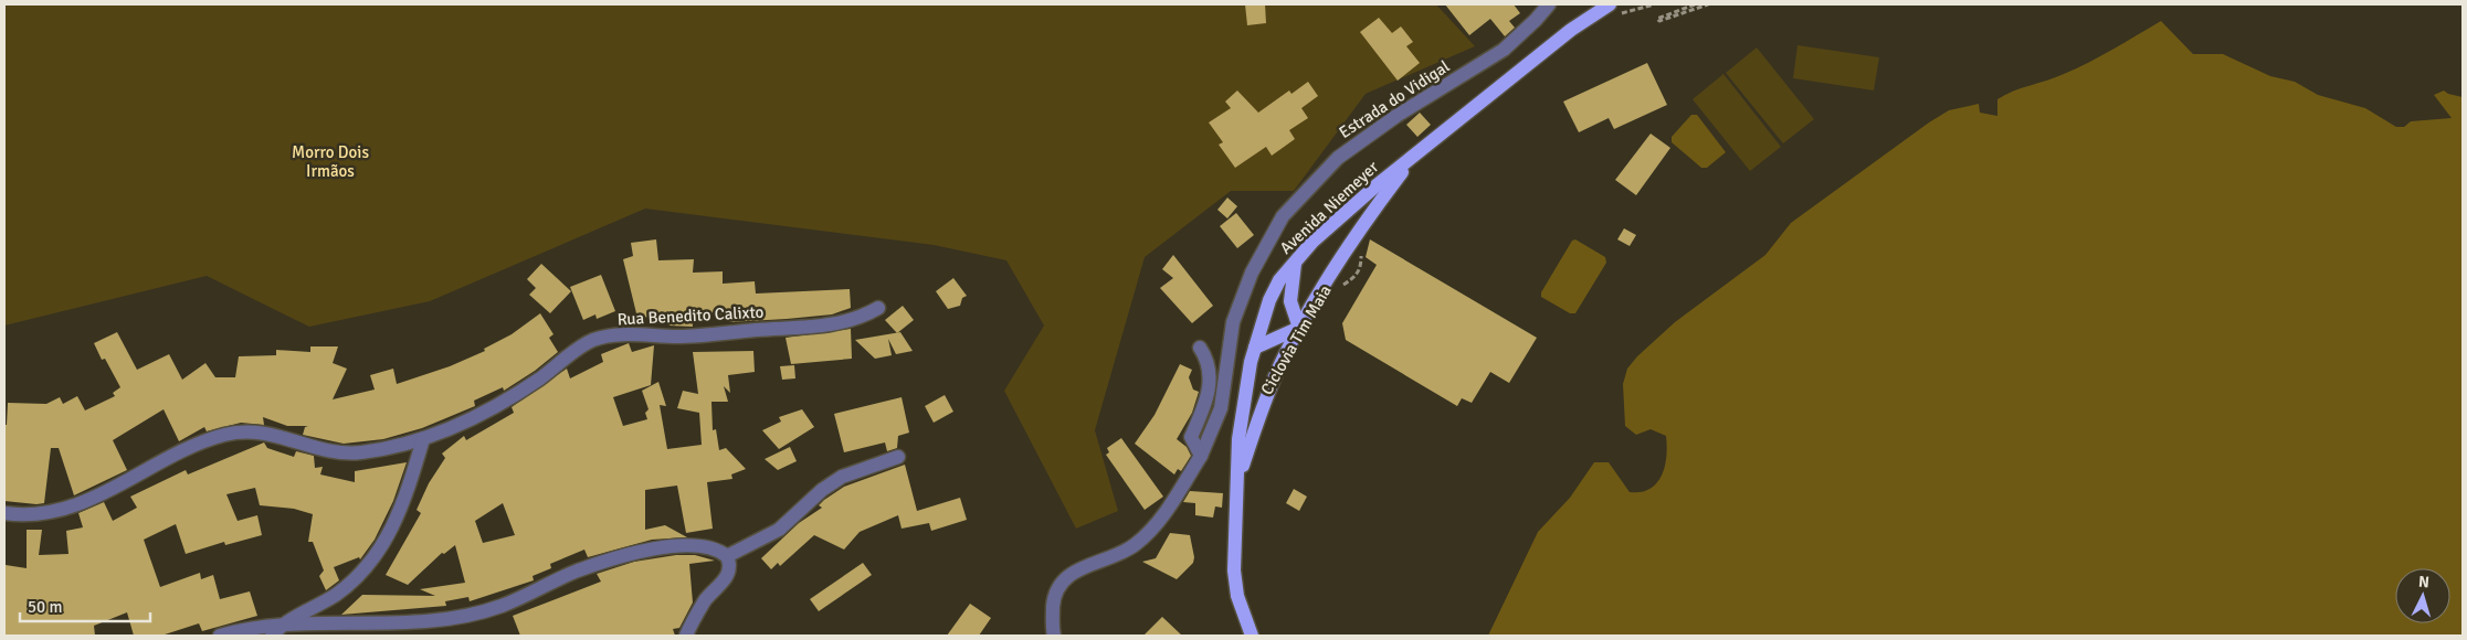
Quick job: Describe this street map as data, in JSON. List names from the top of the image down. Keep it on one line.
{"streets":{"main road":["Avenida Niemeyer"],"street":["Estrada do Vidigal","Rua Benedito Calixto"],"path":["Ciclovia Tim Maia"]},"parks":["Morro Dois Irmãos"],"scale_bar":"50 m","north":"top"}
